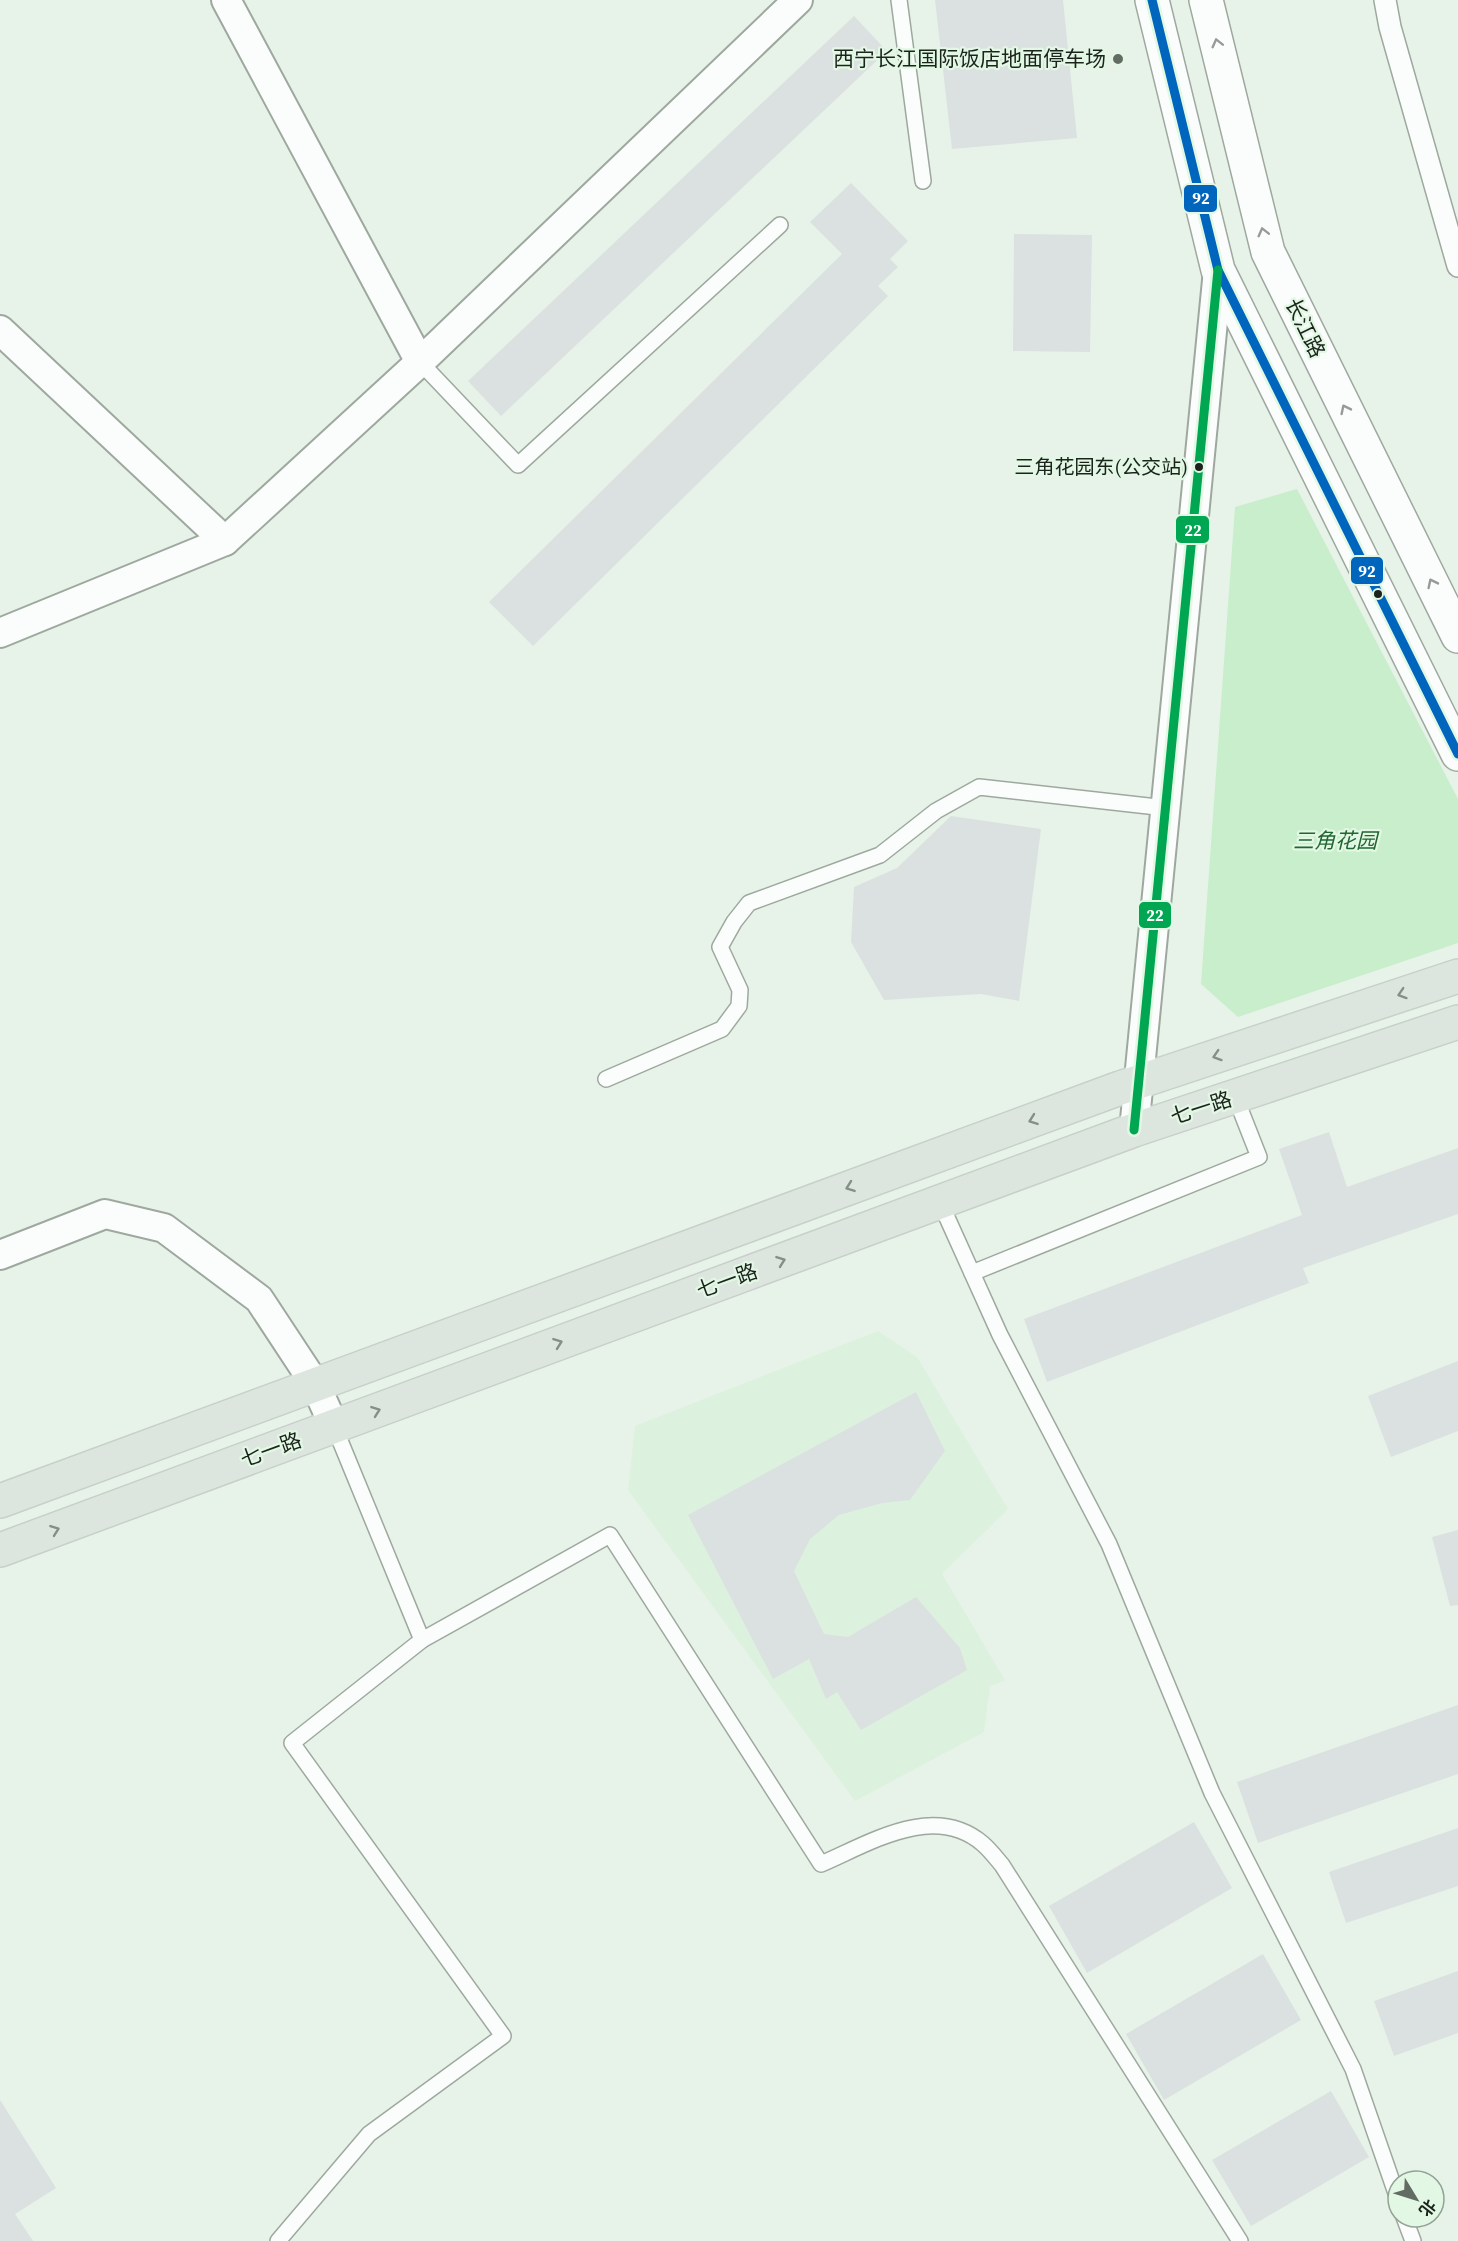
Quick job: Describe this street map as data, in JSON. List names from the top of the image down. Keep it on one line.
{"streets":{"main road":["长江路","七一路"]},"parks":["三角花园"],"places":["西宁长江国际饭店地面停车场","三角花园东(公交站)"],"lines":["transit line 92","transit line 22"],"north":"bottom right"}
